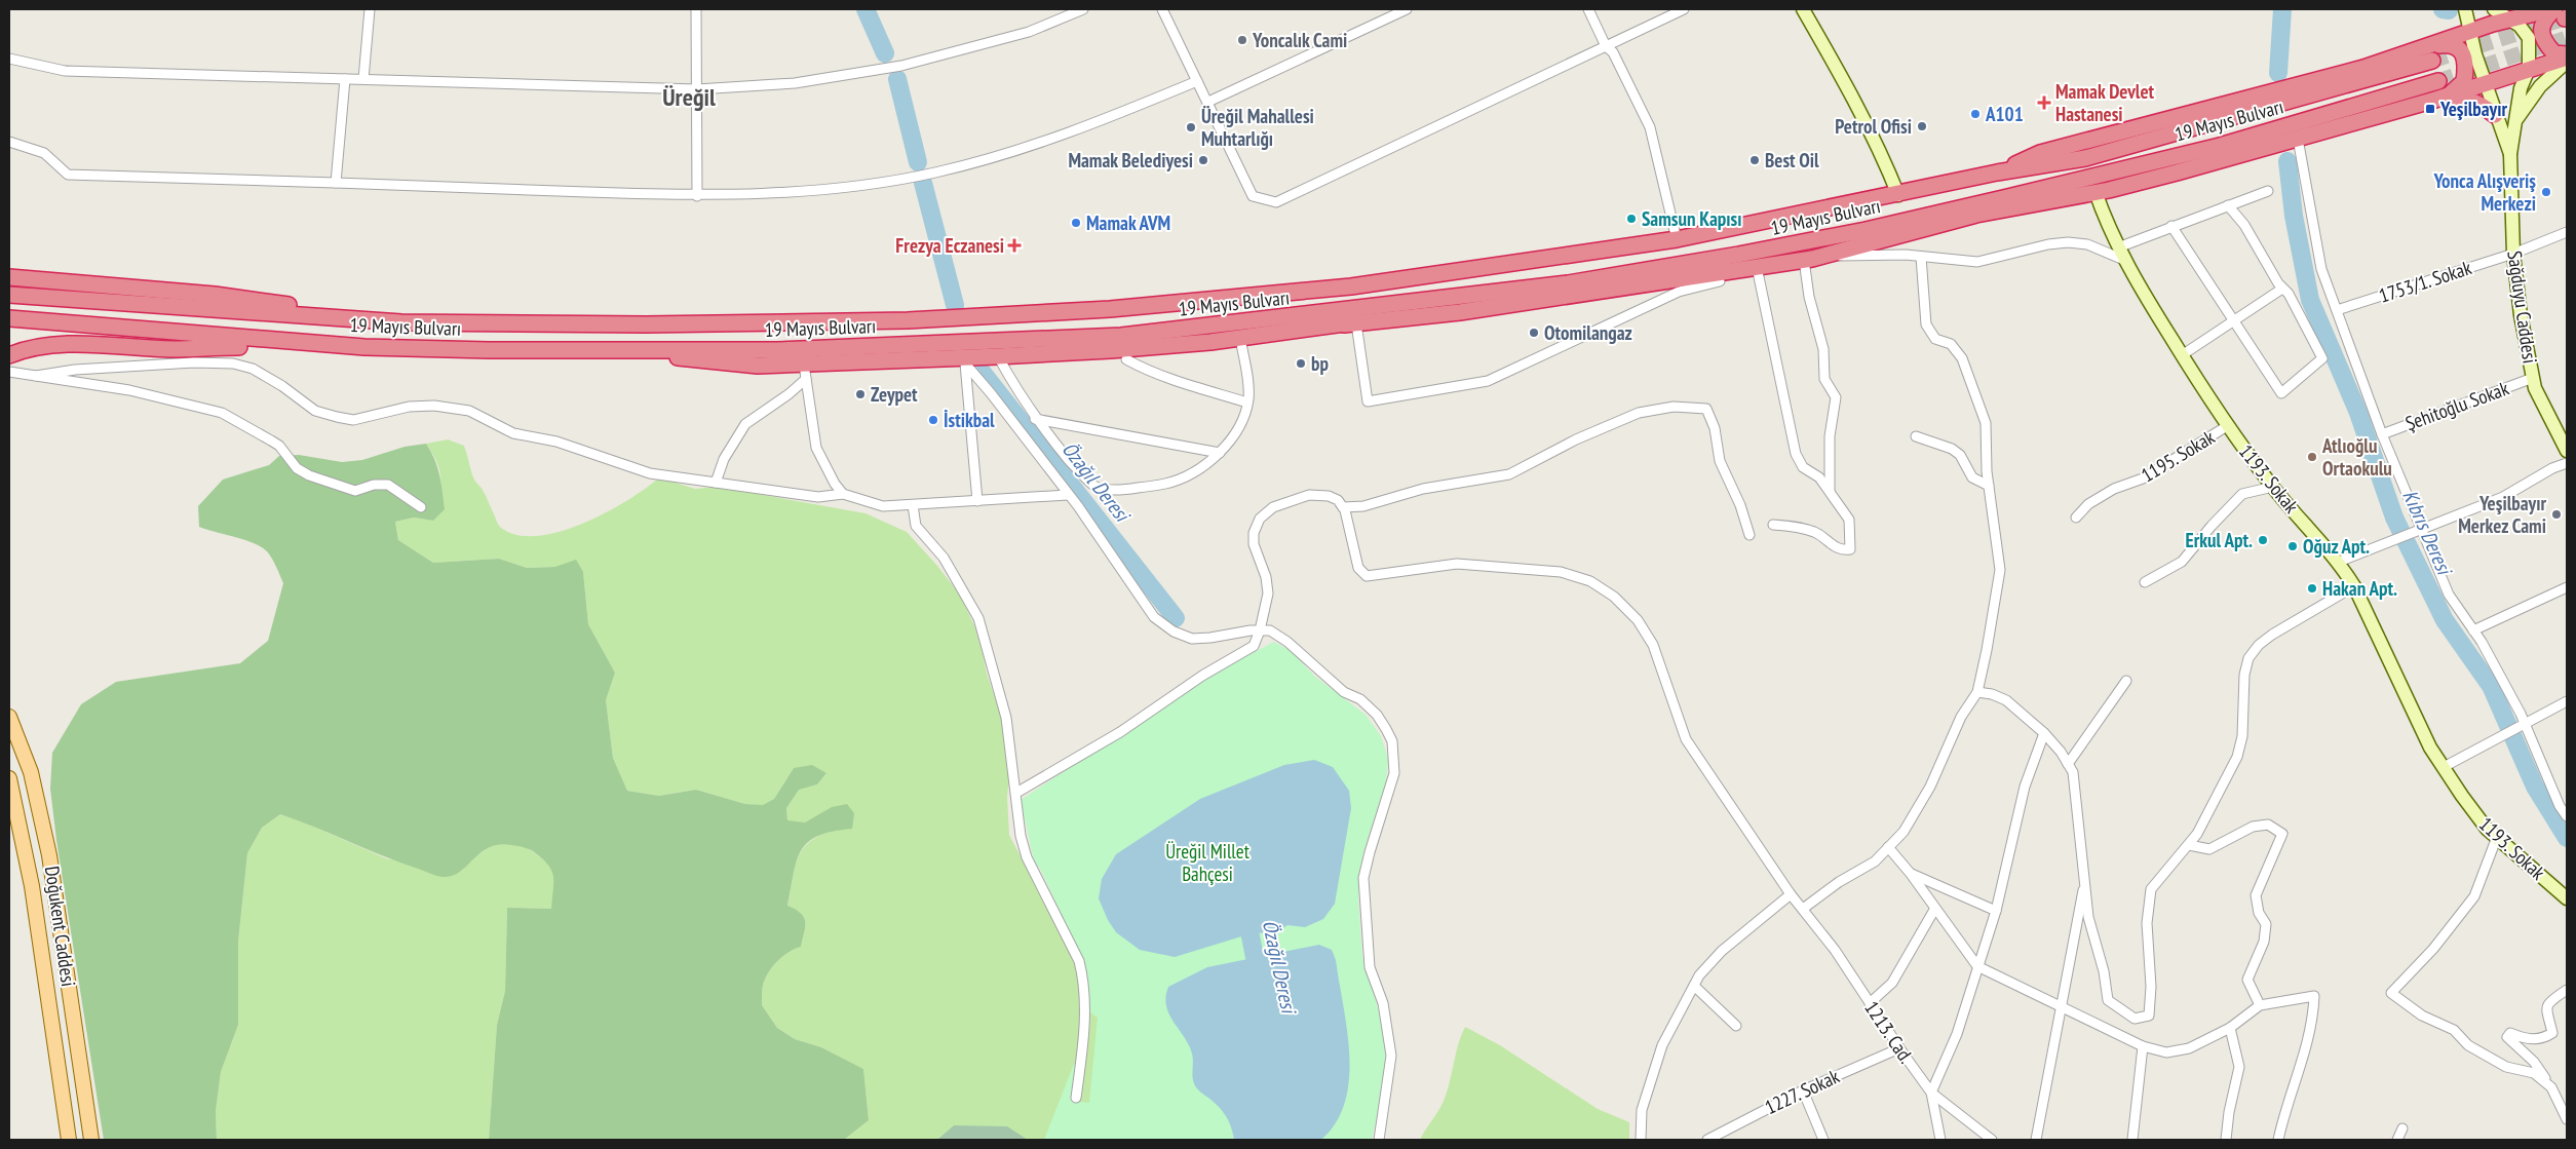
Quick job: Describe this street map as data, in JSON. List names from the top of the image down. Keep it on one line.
{"streets":{"highway":["19 Mayıs Bulvarı"],"main road":["Doğukent Caddesi"],"street":["1753/1. Sokak","Sağduyu Caddesi","Şehitoğlu Sokak","1195. Sokak","1193. Sokak","1213. Cad.","1227. Sokak"]},"crossings":[["1753/1. Sokak","Sağduyu Caddesi"],["Sağduyu Caddesi","Şehitoğlu Sokak"],["1195. Sokak","1193. Sokak"],["1213. Cad.","1227. Sokak"]],"districts":["Üreğil"],"water":["Özağıl Deresi","Kıbrıs Deresi"],"parks":["Üreğil Millet Bahçesi"],"places":{"other":["Yoncalık Cami","A101","Petrol Ofisi","Üreğil Mahallesi Muhtarlığı","Mamak Belediyesi","Best Oil","Yonca Alışveriş Merkezi","Samsun Kapısı","Mamak AVM","Otomilangaz","bp","Zeypet","İstikbal","Atlıoğlu Ortaokulu","Yeşilbayır Merkez Cami","Erkul Apt.","Oğuz Apt.","Hakan Apt."],"health":["Mamak Devlet Hastanesi","Frezya Eczanesi"],"transit":["Yeşilbayır"]}}
